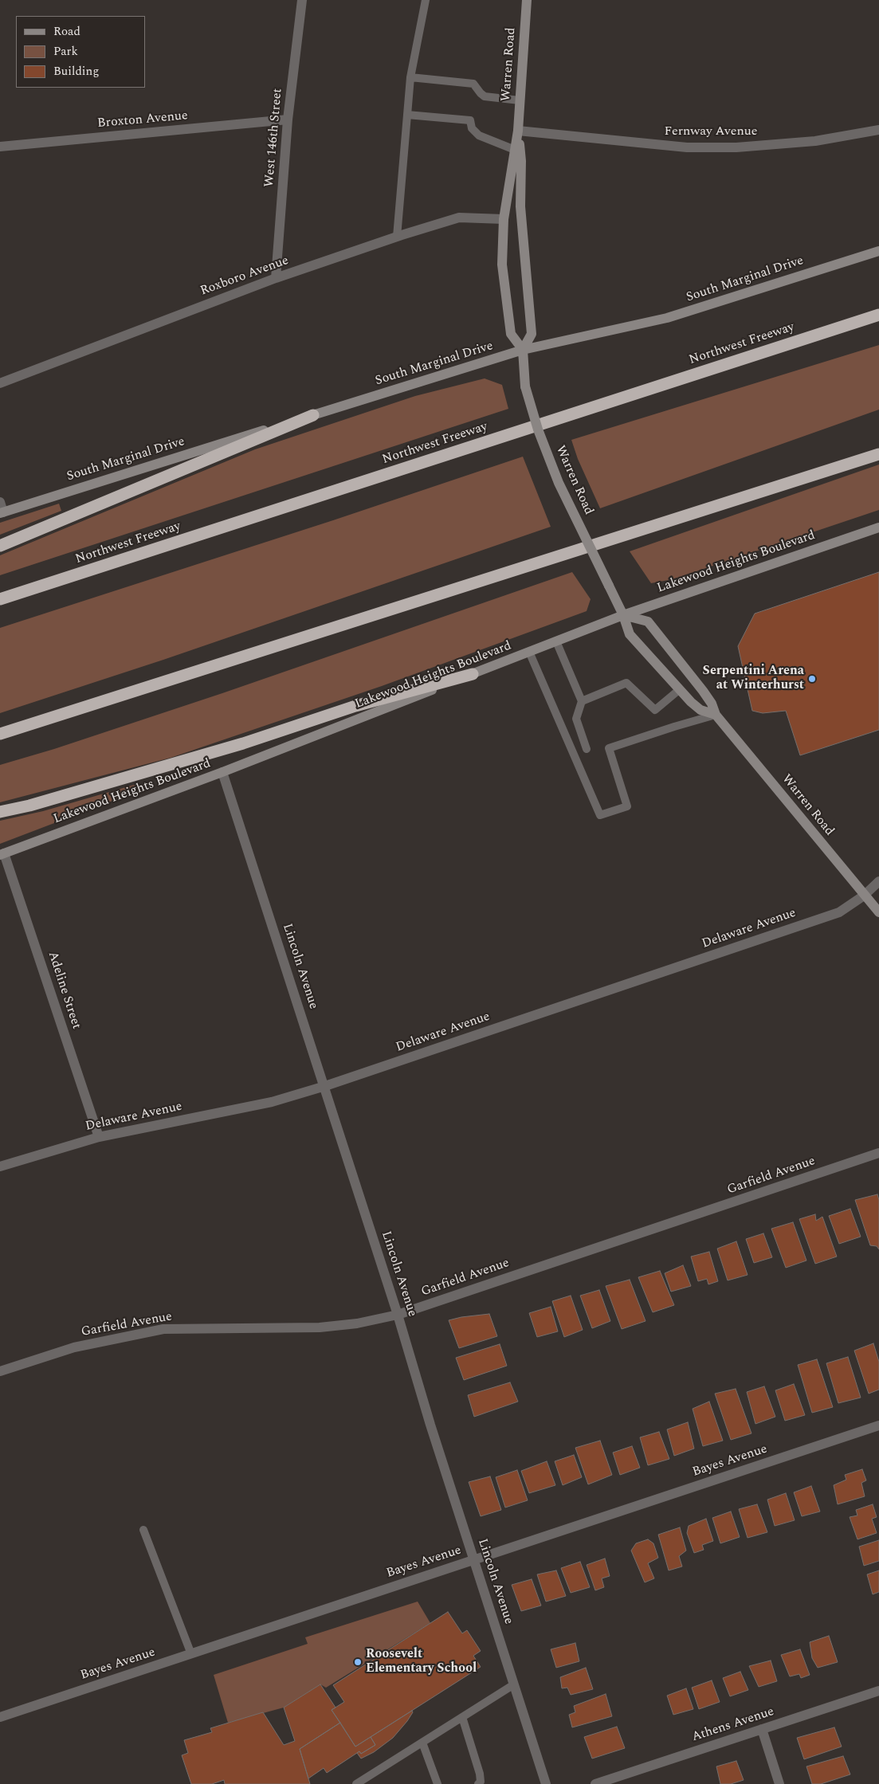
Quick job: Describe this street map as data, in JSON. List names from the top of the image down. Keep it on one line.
{"streets":{"highway":["Northwest Freeway"],"main road":["Warren Road","South Marginal Drive","Lakewood Heights Boulevard"],"street":["Broxton Avenue","Fernway Avenue","West 146th Street","Roxboro Avenue","Delaware Avenue","Lincoln Avenue","Adeline Street","Garfield Avenue","Bayes Avenue","Athens Avenue"]},"crossings":[["Warren Road","Fernway Avenue"],["Warren Road","Roxboro Avenue"],["Warren Road","South Marginal Drive"],["Warren Road","Lakewood Heights Boulevard"],["Warren Road","Delaware Avenue"],["Broxton Avenue","West 146th Street"],["West 146th Street","Roxboro Avenue"],["Lakewood Heights Boulevard","Lincoln Avenue"],["Lakewood Heights Boulevard","Adeline Street"],["Delaware Avenue","Lincoln Avenue"],["Delaware Avenue","Adeline Street"],["Lincoln Avenue","Garfield Avenue"],["Lincoln Avenue","Bayes Avenue"]],"places":["Serpentini Arena at Winterhurst","Roosevelt Elementary School"],"legend":["Road","Park","Building"]}
